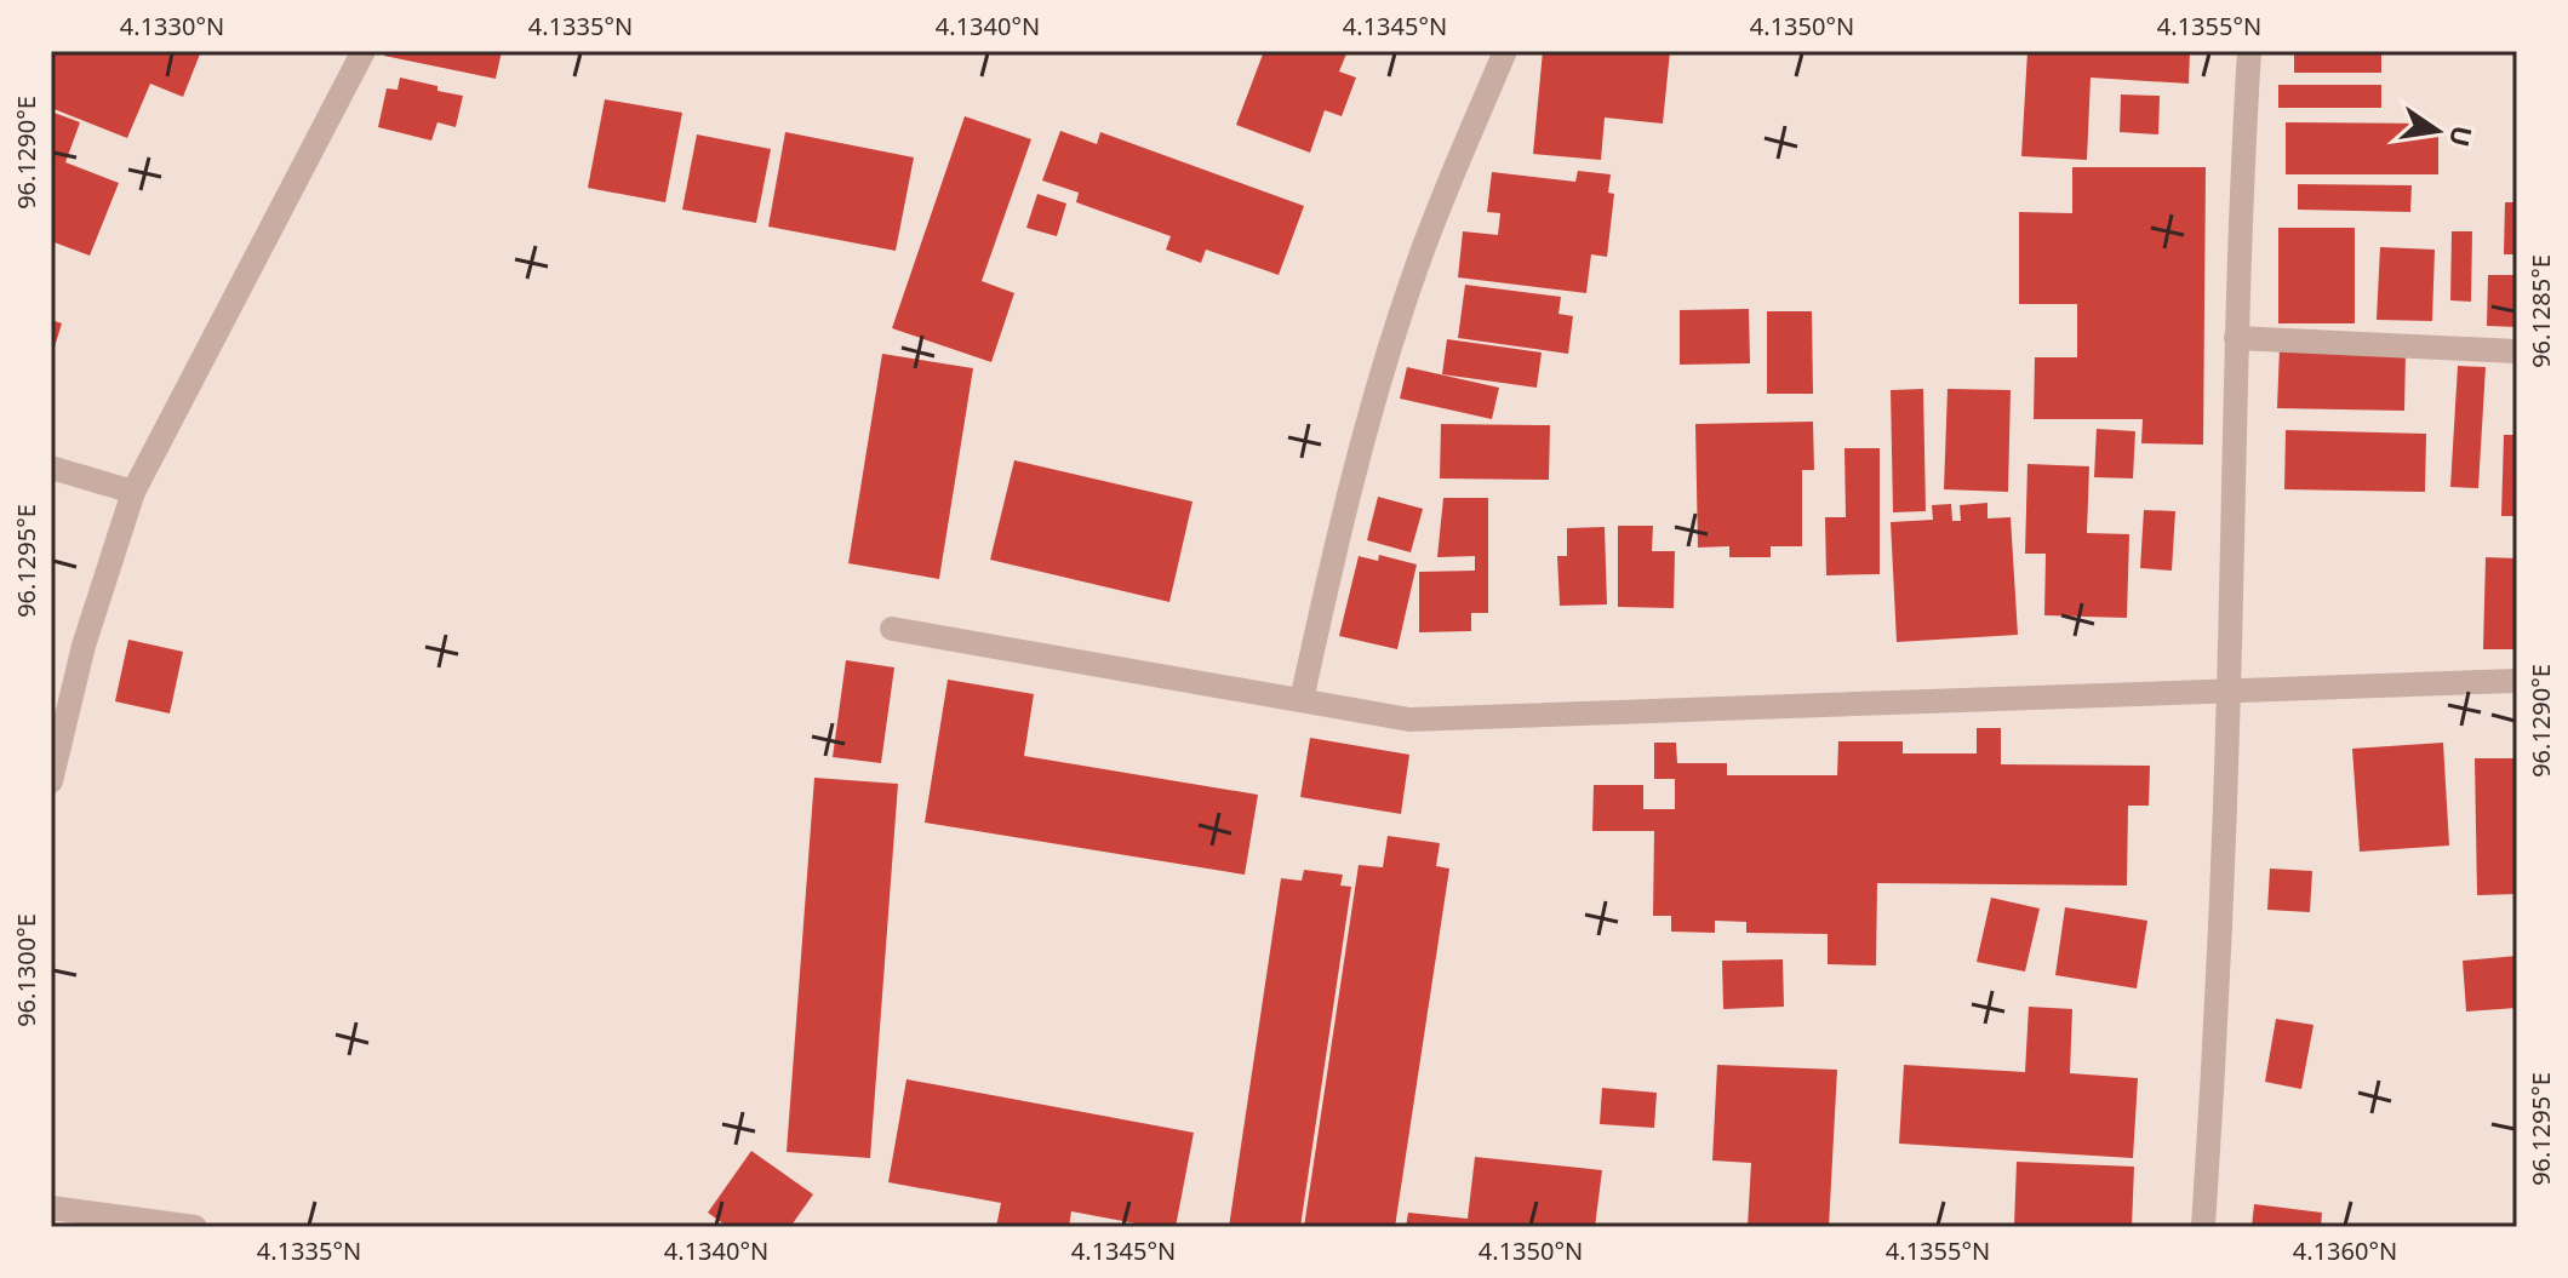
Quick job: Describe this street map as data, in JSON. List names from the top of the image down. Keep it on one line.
{"north":"right","coordinates":["4.1330°N","4.1335°N","4.1340°N","4.1345°N","4.1350°N","4.1355°N","96.1290°E","96.1285°E","96.1295°E","96.1300°E","4.1360°N"]}
